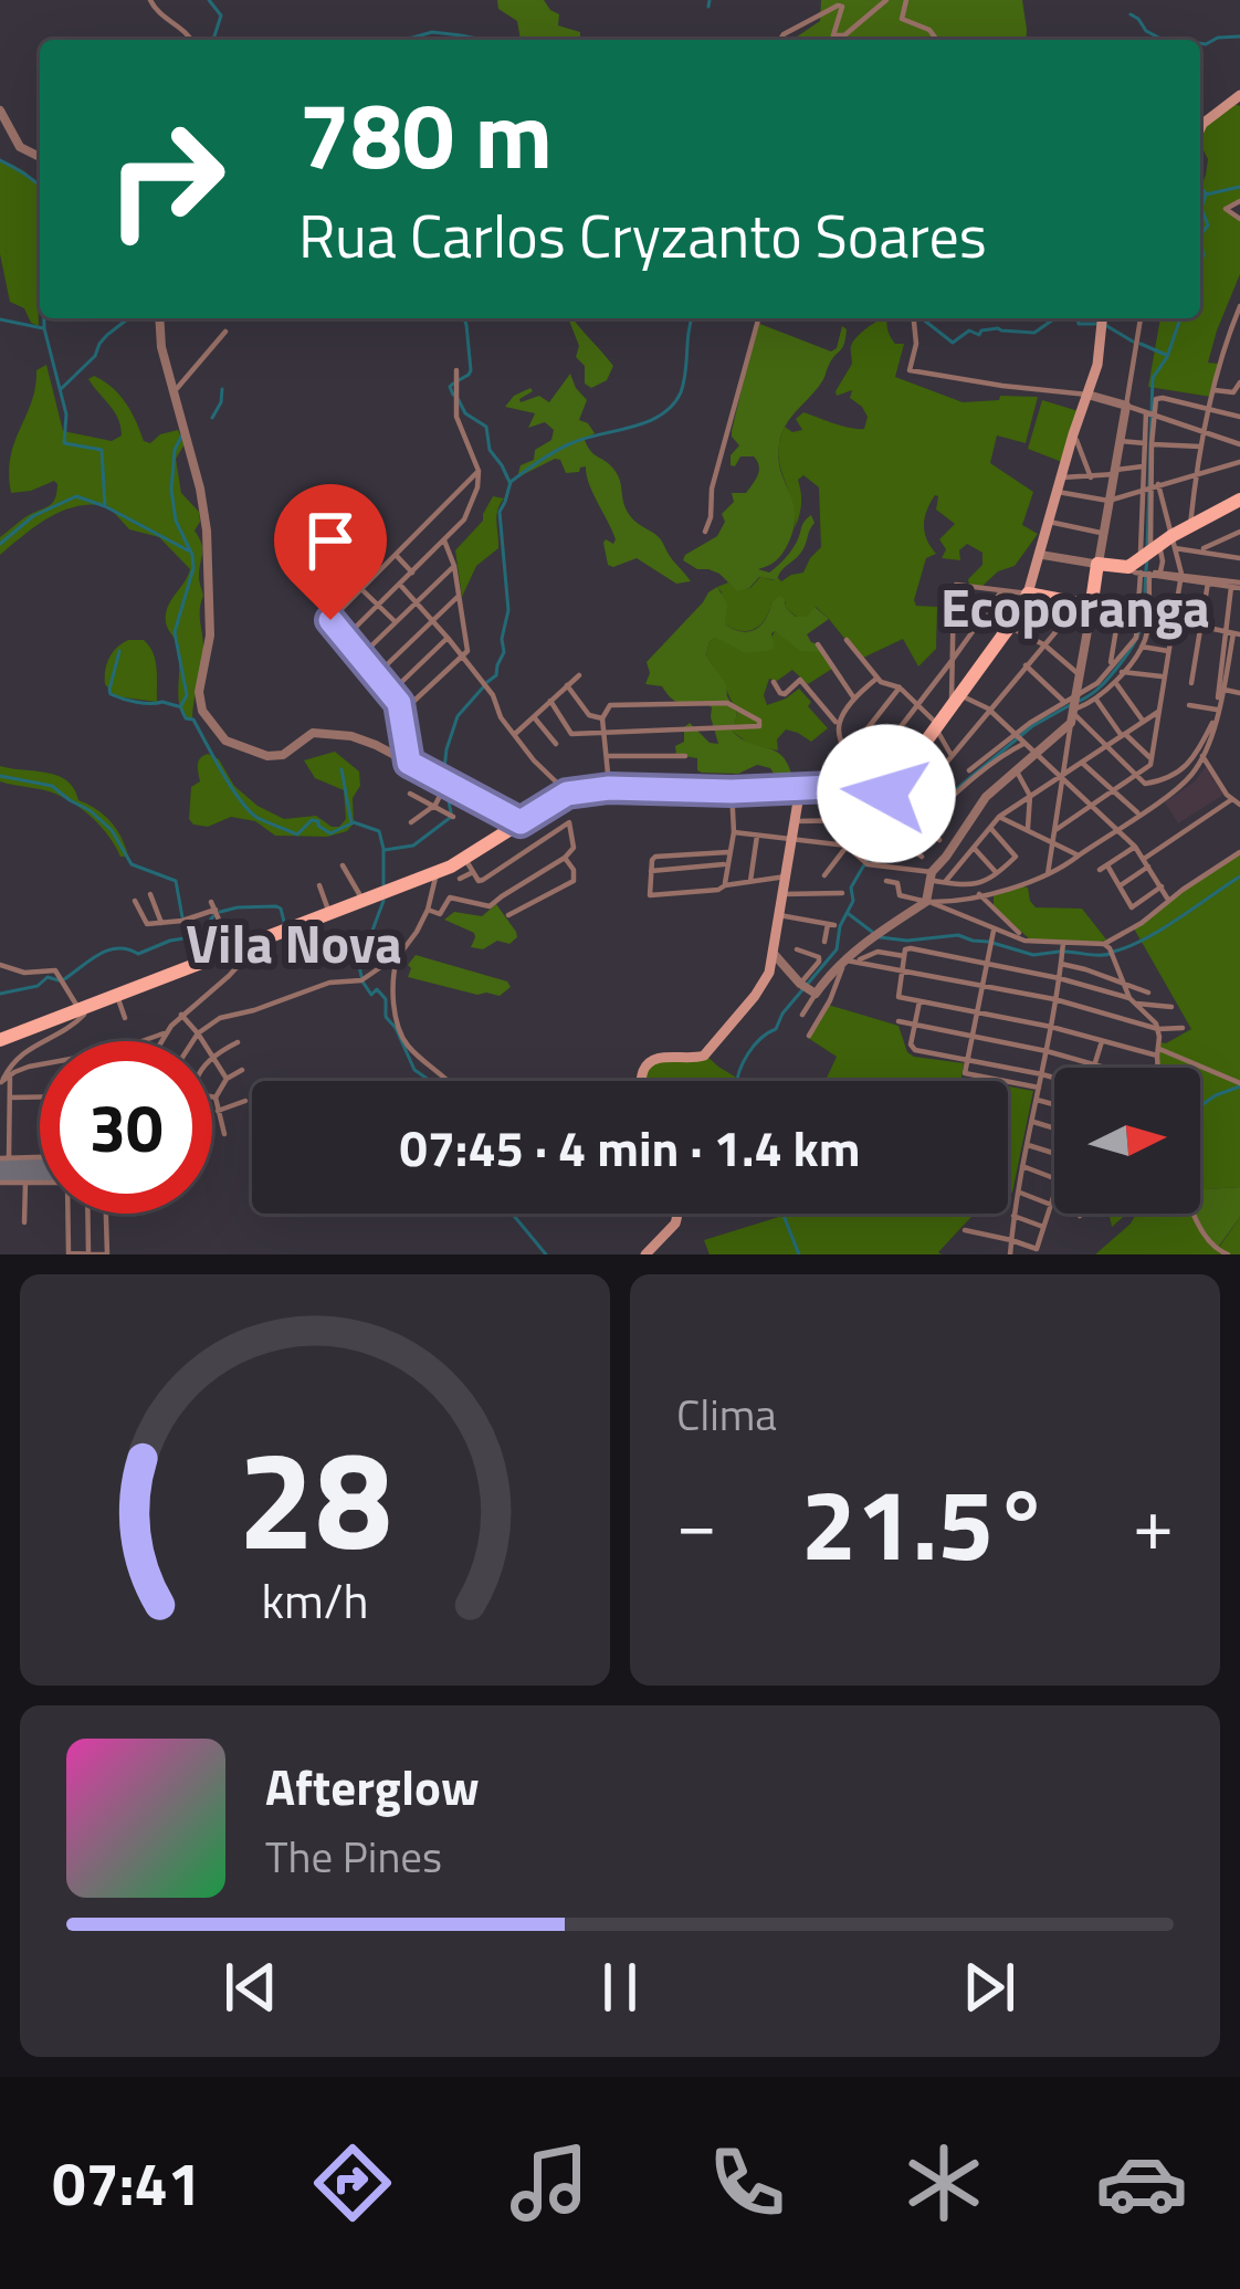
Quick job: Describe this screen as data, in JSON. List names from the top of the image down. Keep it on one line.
{"districts":["Ecoporanga","Vila Nova"],"north":"right","page":{"turn":["780 m","Rua Carlos Cryzanto Soares"],"limit":"30","trip":"07:45 · 4 min · 1.4 km","tile":"Clima","heat":["−","21.5°","+"],"song":["Afterglow","The Pines"],"tabs":"07:41","gauge":["28","km/h"]}}
